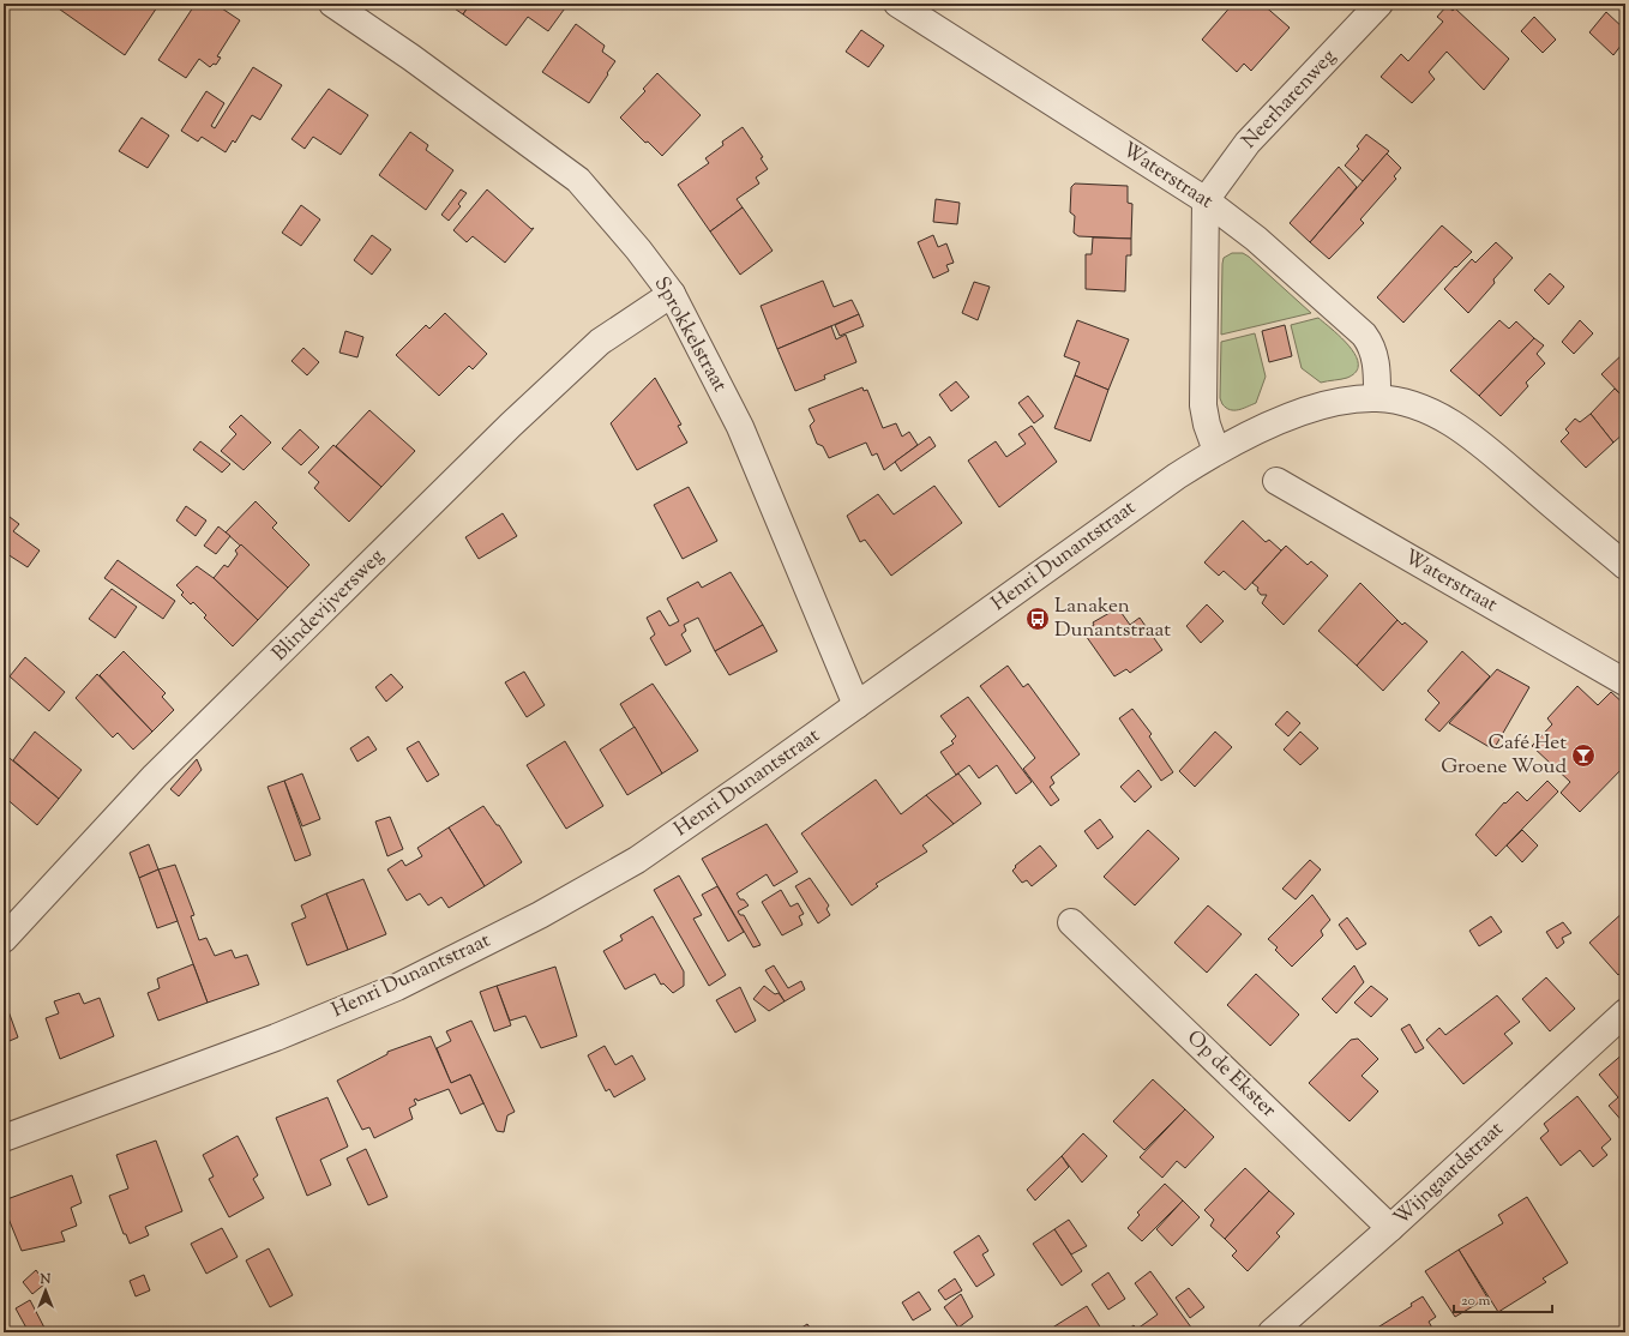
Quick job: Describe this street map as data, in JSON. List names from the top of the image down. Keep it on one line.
{"streets":{"street":["Neerharenweg","Waterstraat","Sprokkelstraat","Henri Dunantstraat","Blindevijversweg","Op de Ekster","Wijngaardstraat"]},"crossings":[["Neerharenweg","Waterstraat"],["Sprokkelstraat","Henri Dunantstraat"],["Sprokkelstraat","Blindevijversweg"],["Op de Ekster","Wijngaardstraat"]],"places":{"bus stop":["Lanaken Dunantstraat"],"bar":["Café Het Groene Woud"]},"scale_bar":"20 m","north":"top"}
